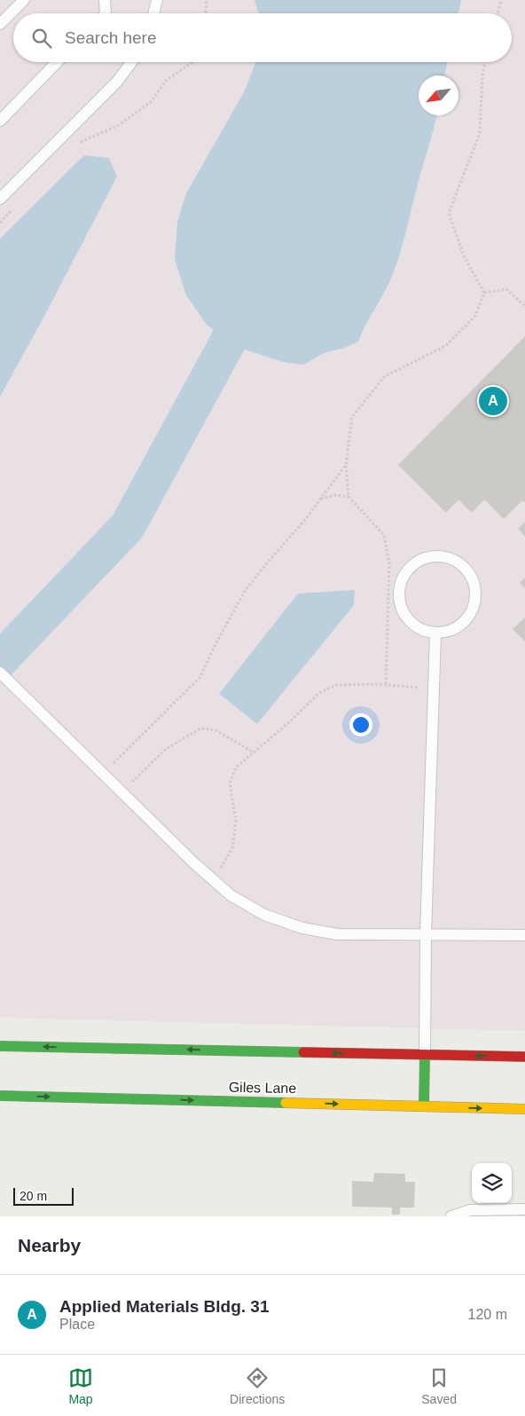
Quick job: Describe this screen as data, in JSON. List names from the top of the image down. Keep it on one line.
{"streets":{"street":["Giles Lane"]},"scale_bar":"20 m","north":"bottom left","page":{"search":"Search here","pins":"A","scale":"20 m","heading":"Nearby","list":[{"mark":"A","name":"Applied Materials Bldg. 31","note":"Place","value":"120 m"}],"nav":["Map","Directions","Saved"]}}
